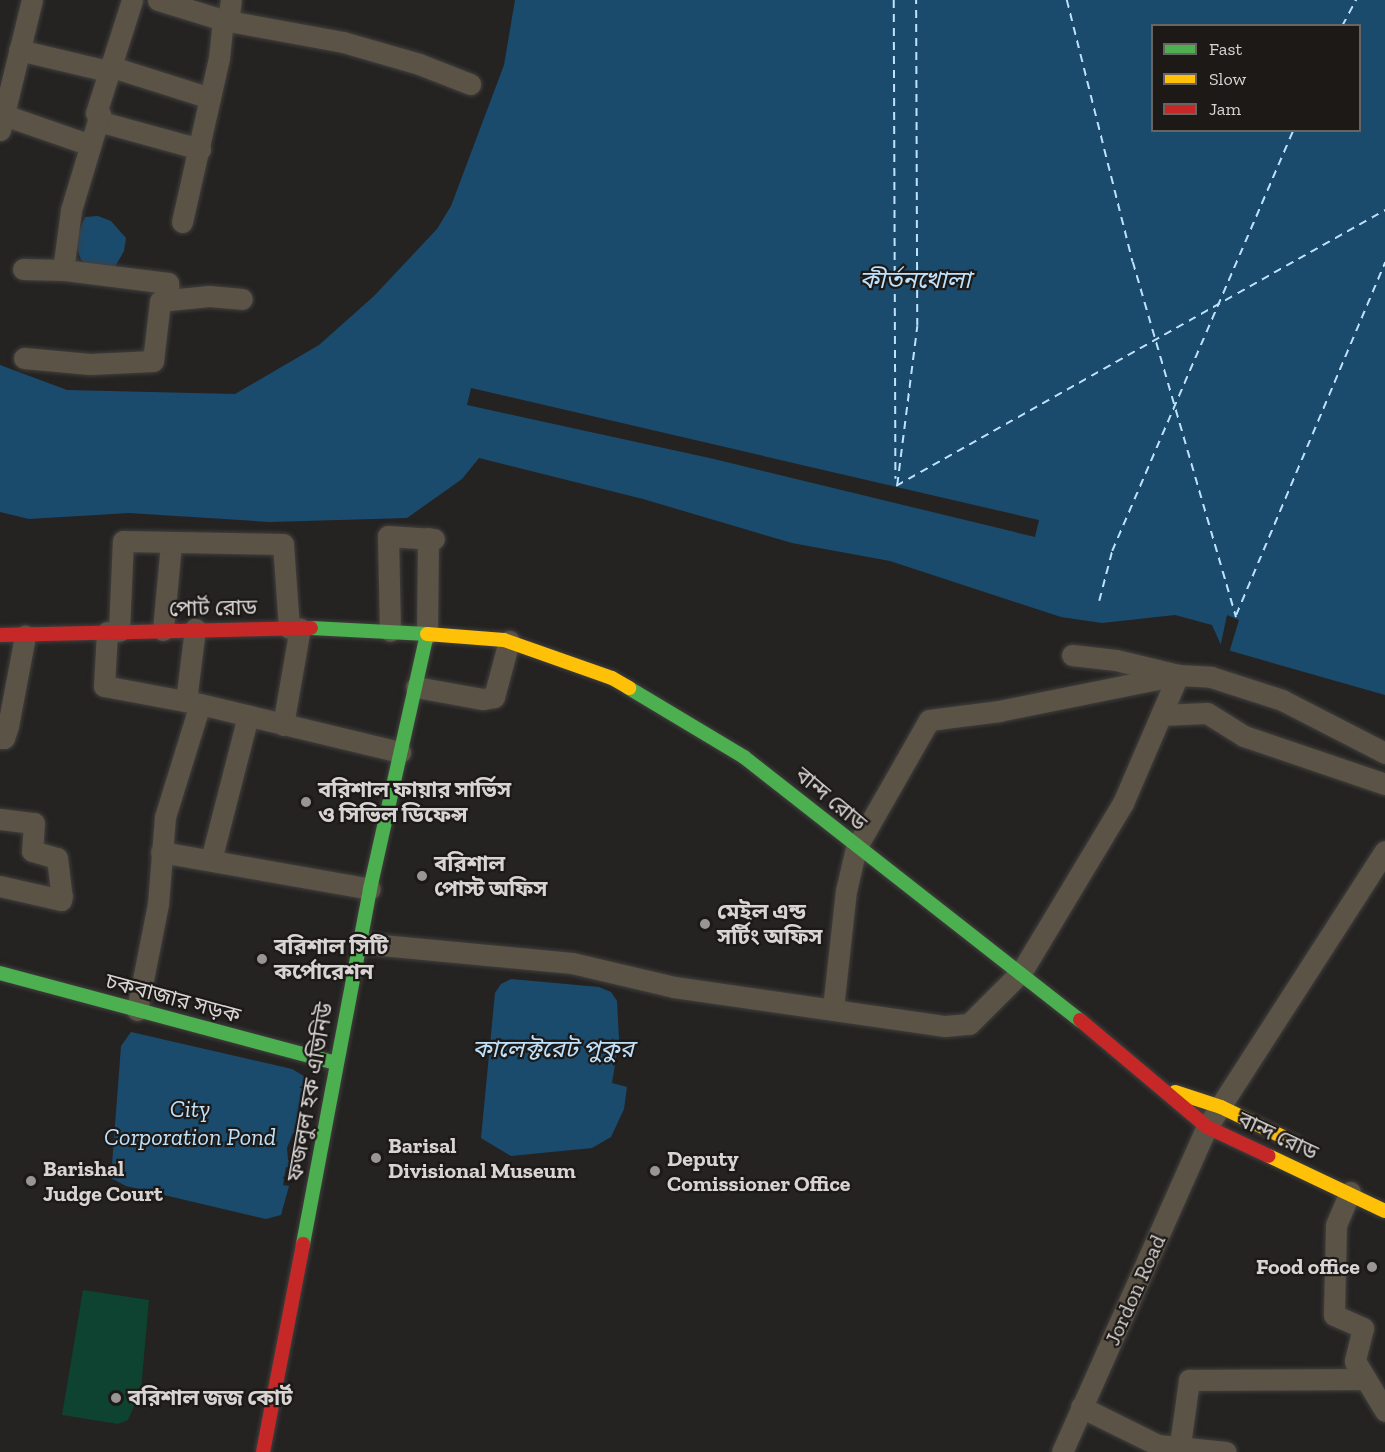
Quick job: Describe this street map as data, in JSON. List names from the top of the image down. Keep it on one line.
{"streets":{"main road":["পোর্ট রোড","বান্দ রোড","চকবাজার সড়ক","ফজলুল হক এভিনিউ"],"street":["Jordon Road"]},"crossings":[["পোর্ট রোড","বান্দ রোড"],["পোর্ট রোড","ফজলুল হক এভিনিউ"],["বান্দ রোড","ফজলুল হক এভিনিউ"],["বান্দ রোড","Jordon Road"],["চকবাজার সড়ক","ফজলুল হক এভিনিউ"]],"water":["কীর্তনখোলা","কালেক্টরেট পুকুর","City Corporation Pond"],"places":["বরিশাল ফায়ার সার্ভিস ও সিভিল ডিফেন্স","বরিশাল পোস্ট অফিস","মেইল এন্ড সর্টিং অফিস","বরিশাল সিটি কর্পোরেশন","Barisal Divisional Museum","Deputy Comissioner Office","Barishal Judge Court","Food office","বরিশাল জজ কোর্ট"],"legend":["Fast","Slow","Jam"]}
